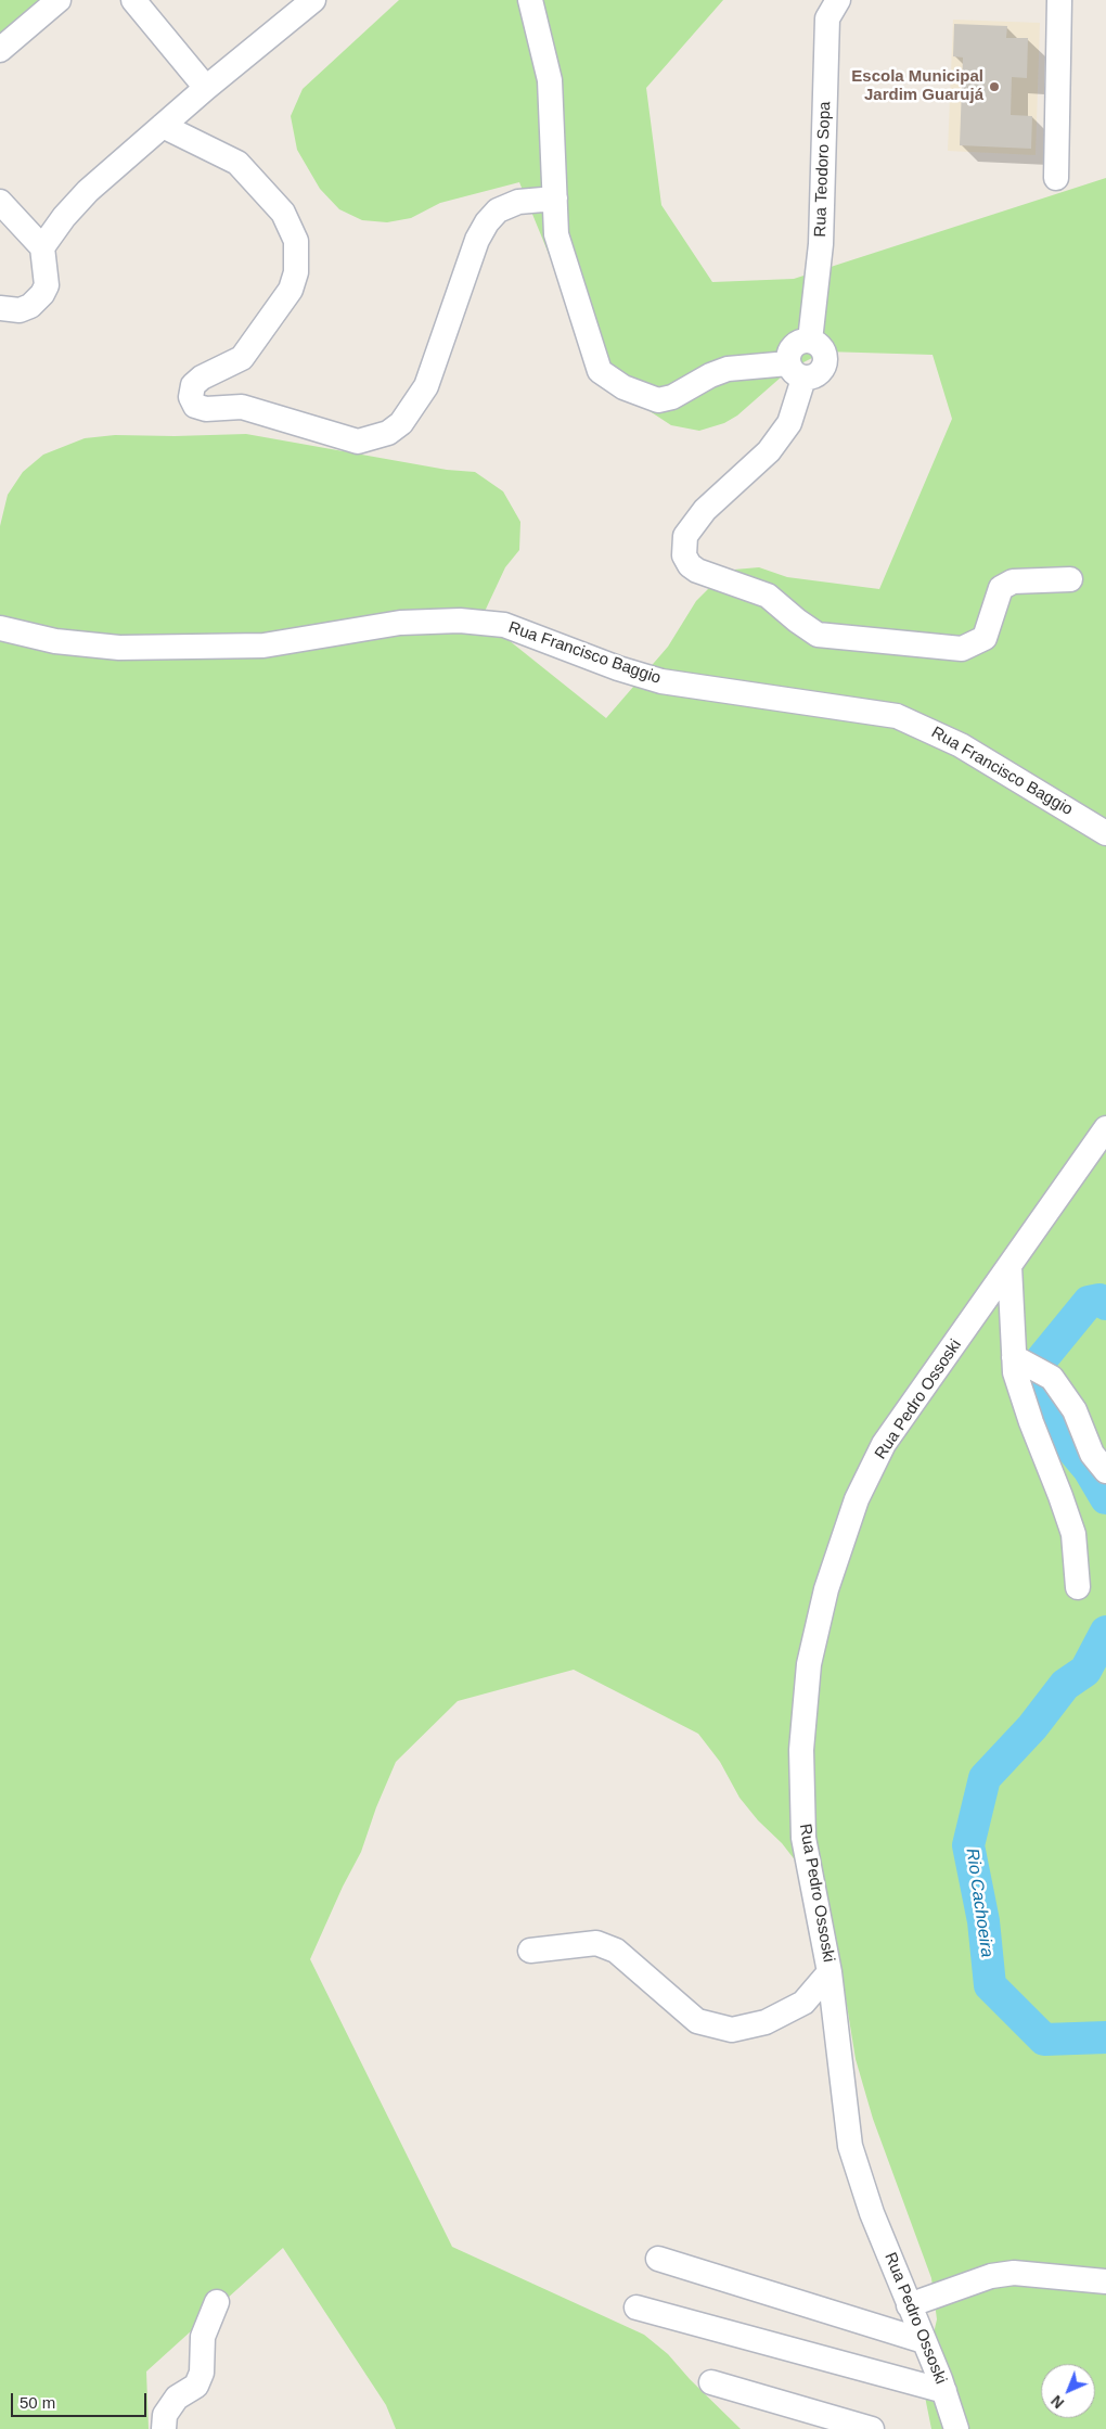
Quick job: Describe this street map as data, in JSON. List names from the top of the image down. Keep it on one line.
{"streets":{"street":["Rua Teodoro Sopa","Rua Francisco Baggio","Rua Pedro Ossoski"]},"water":["Rio Cachoeira"],"places":["Escola Municipal Jardim Guarujá"],"scale_bar":"50 m","north":"bottom left"}
